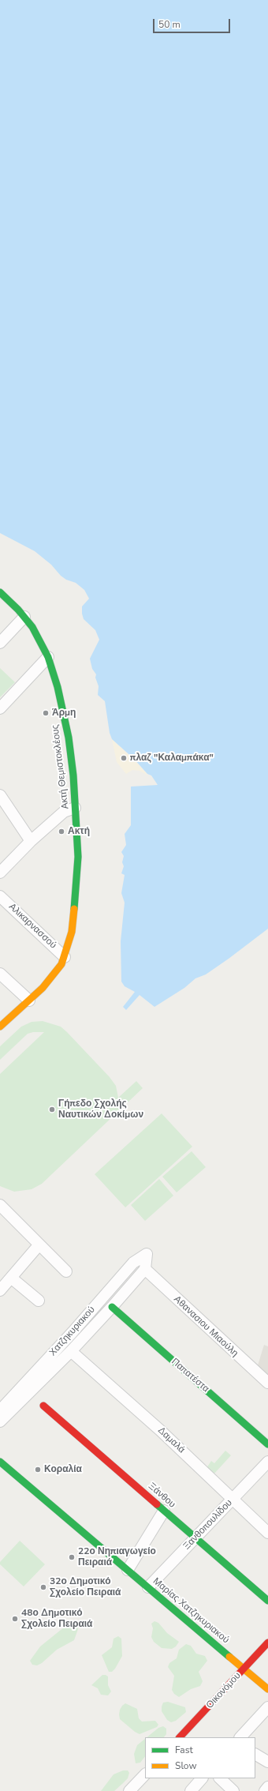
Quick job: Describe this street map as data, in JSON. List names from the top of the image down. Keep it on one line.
{"streets":{"street":["Ακτή Θεμιστοκλέους","Αλικαρνασσού","Αθανασιου Μιαούλη","Χατζηκυριακού","Παπατέστα","Δαμαλά","Ξάνθου","Ξανθοπουλίδου","Μαρίας Χατζηκυριακού","Οικονόμου"]},"crossings":[["Ακτή Θεμιστοκλέους","Αλικαρνασσού"],["Αθανασιου Μιαούλη","Χατζηκυριακού"],["Χατζηκυριακού","Παπατέστα"],["Χατζηκυριακού","Δαμαλά"],["Δαμαλά","Ξανθοπουλίδου"],["Ξάνθου","Ξανθοπουλίδου"],["Ξανθοπουλίδου","Μαρίας Χατζηκυριακού"],["Μαρίας Χατζηκυριακού","Οικονόμου"]],"places":["Άρμη","πλαζ \"Καλαμπάκα\"","Ακτή","Γήπεδο Σχολής Ναυτικών Δοκίμων","Κοραλία","22ο Νηπιαγωγείο Πειραιά","32ο Δημοτικό Σχολείο Πειραιά","48ο Δημοτικό Σχολείο Πειραιά"],"legend":["Fast","Slow"],"scale_bar":"50 m"}
